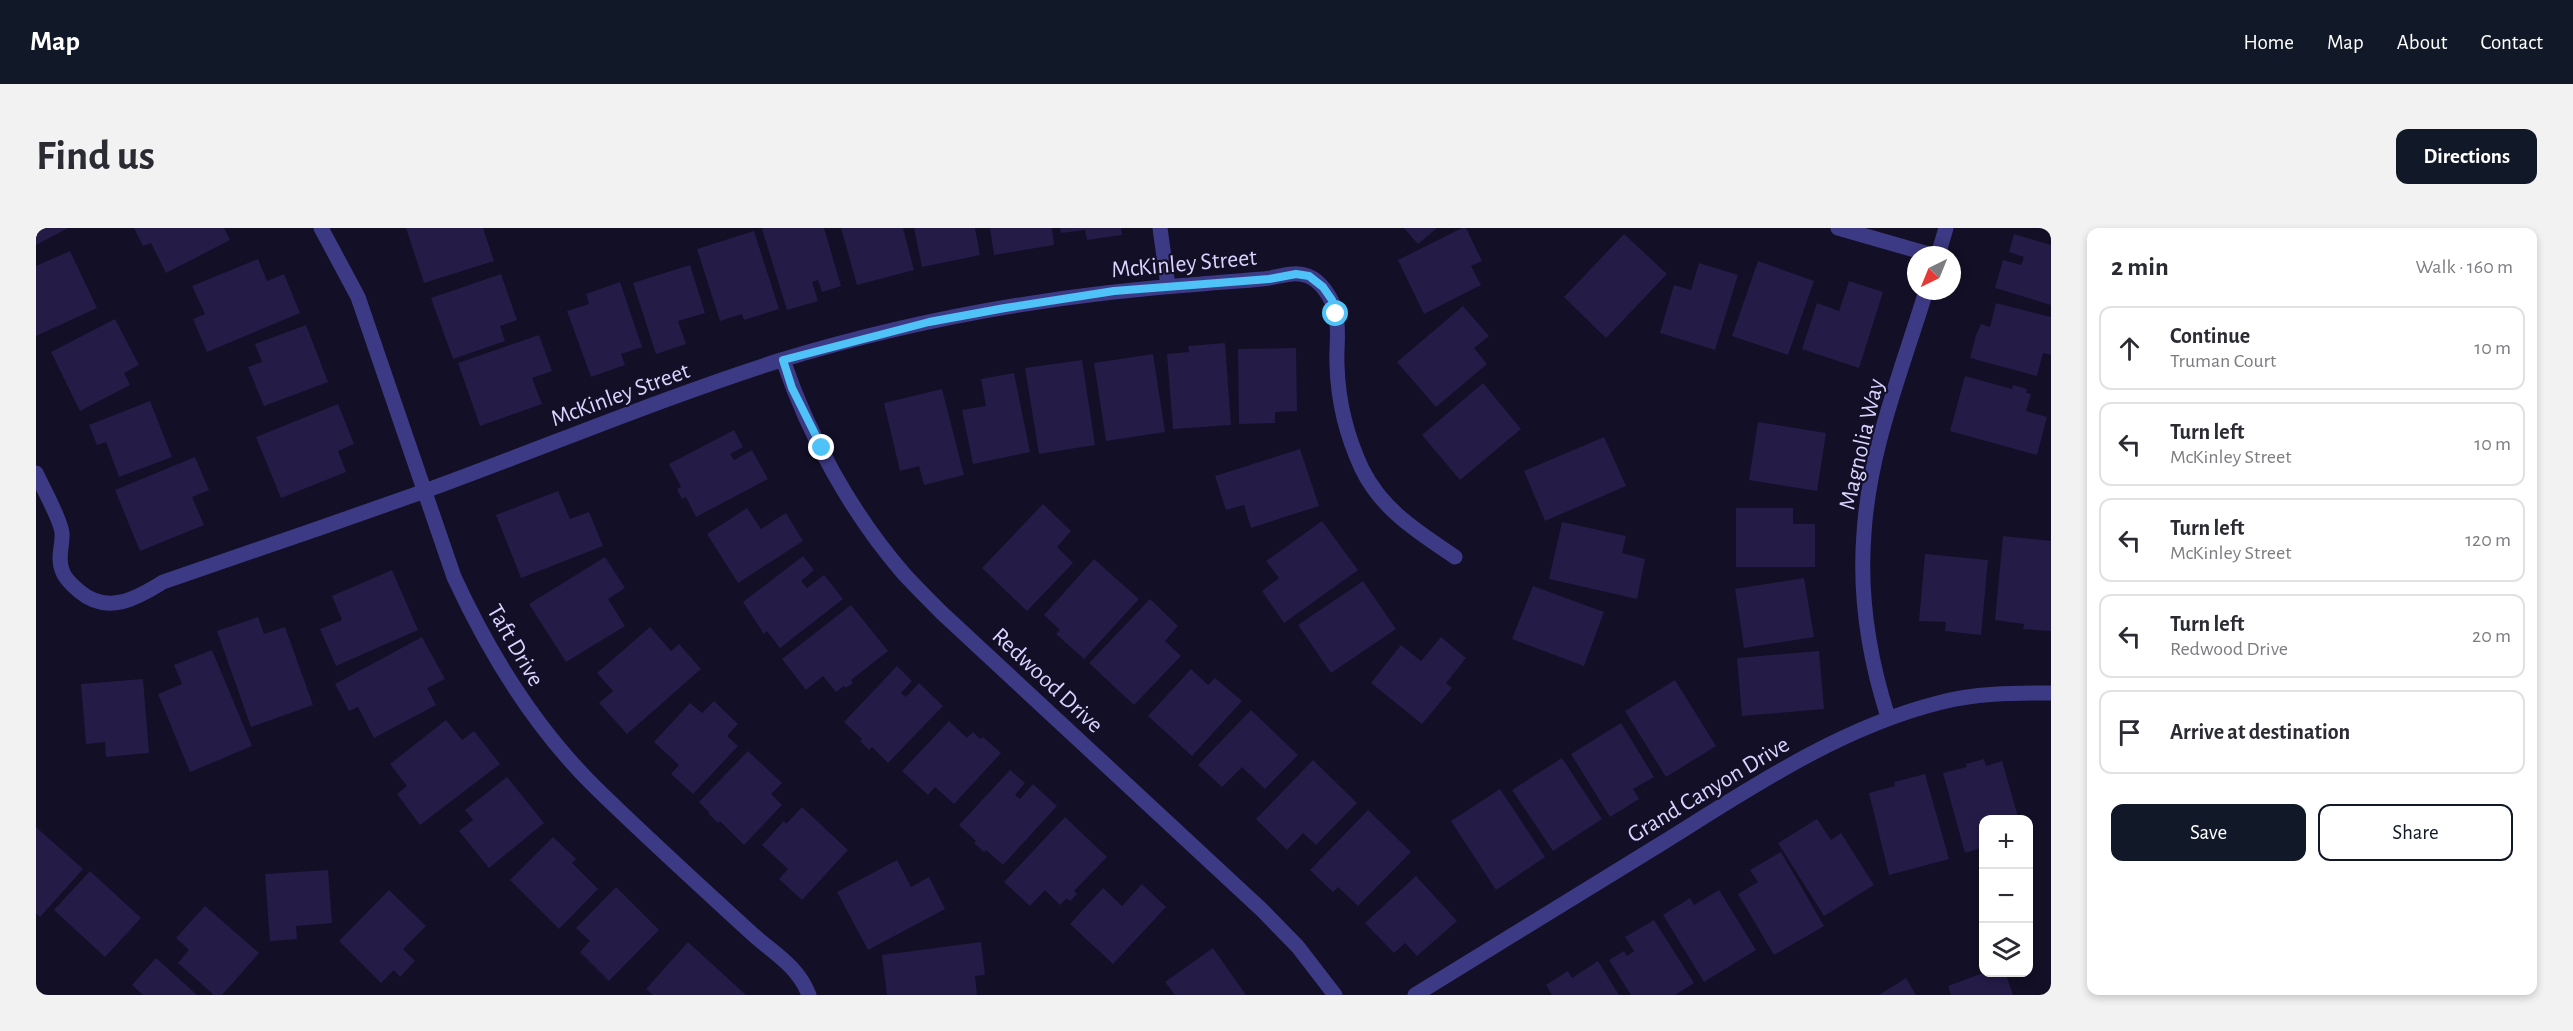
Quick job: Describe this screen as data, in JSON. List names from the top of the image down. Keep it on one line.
{"streets":{"street":["McKinley Street","Magnolia Way","Taft Drive","Redwood Drive","Grand Canyon Drive"]},"crossings":[["McKinley Street","Taft Drive"],["McKinley Street","Redwood Drive"],["Magnolia Way","Grand Canyon Drive"]],"north":"bottom left","page":{"header":"Map","nav":["Home","Map","About","Contact"],"buttons":["Directions",["Save","Share"]],"title":"Find us","heading":["2 min","Walk · 160 m"],"list":[["Continue","Truman Court","10 m"],["Turn left","McKinley Street","10 m"],["Turn left","McKinley Street","120 m"],["Turn left","Redwood Drive","20 m"],"Arrive at destination"],"map_buttons":["+","−"]}}
